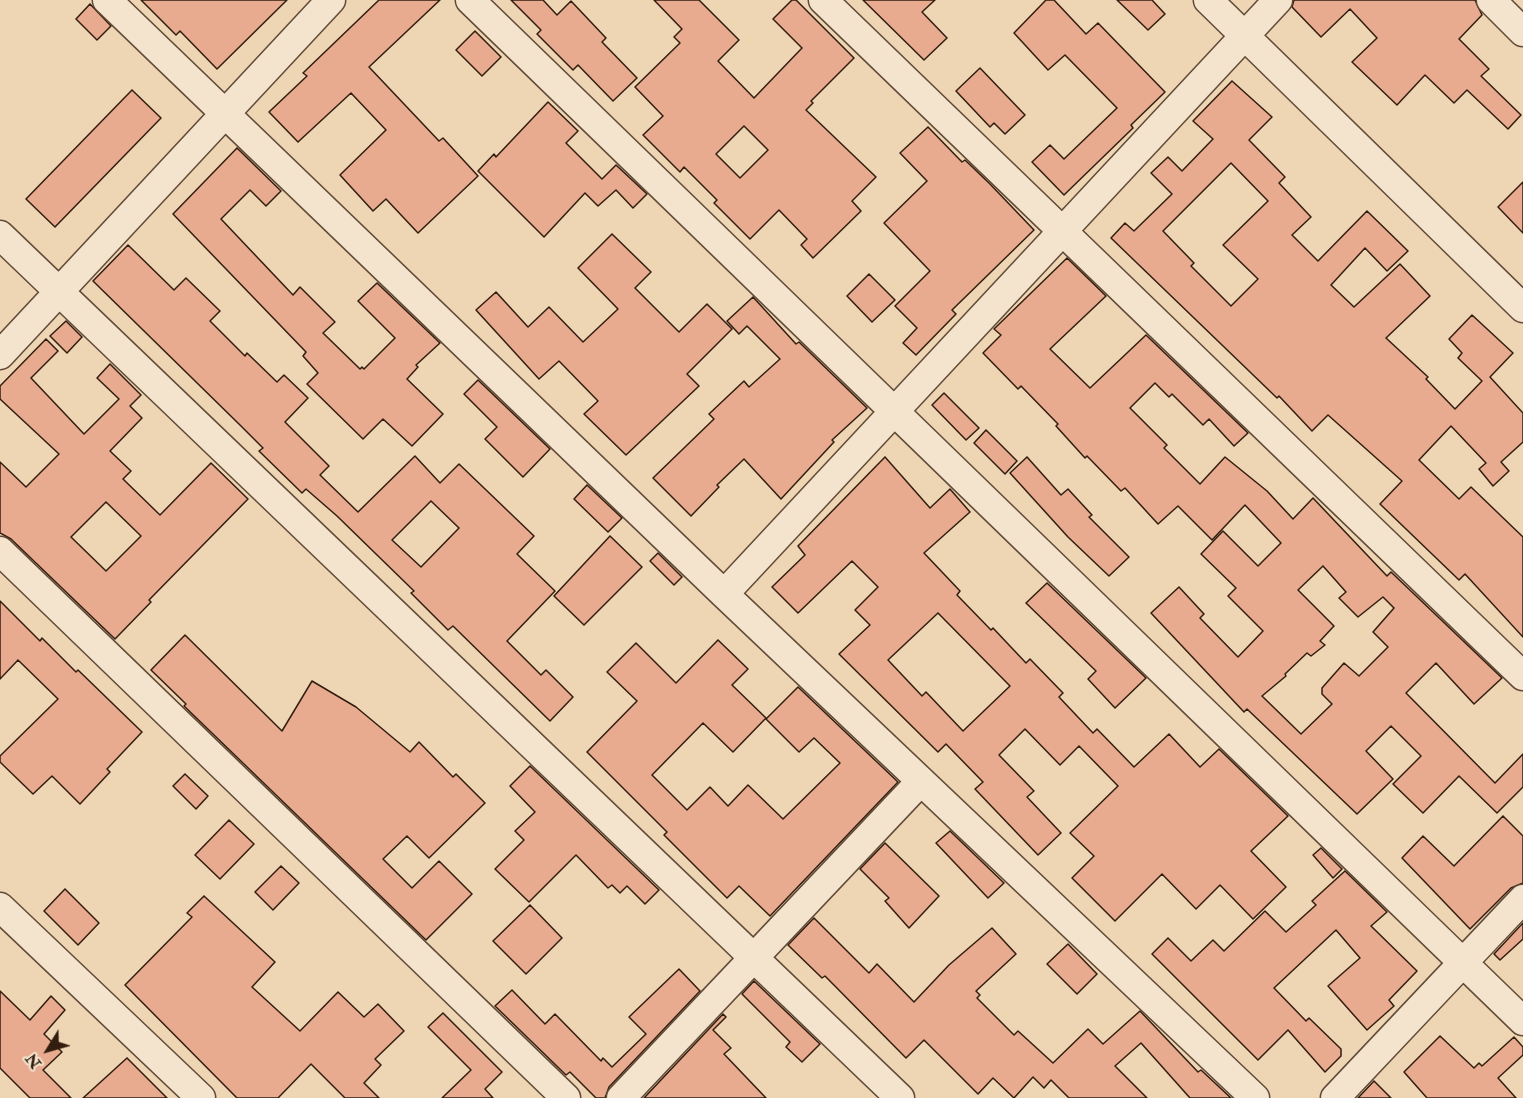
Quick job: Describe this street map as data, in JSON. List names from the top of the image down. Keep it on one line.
{"north":"bottom left"}
